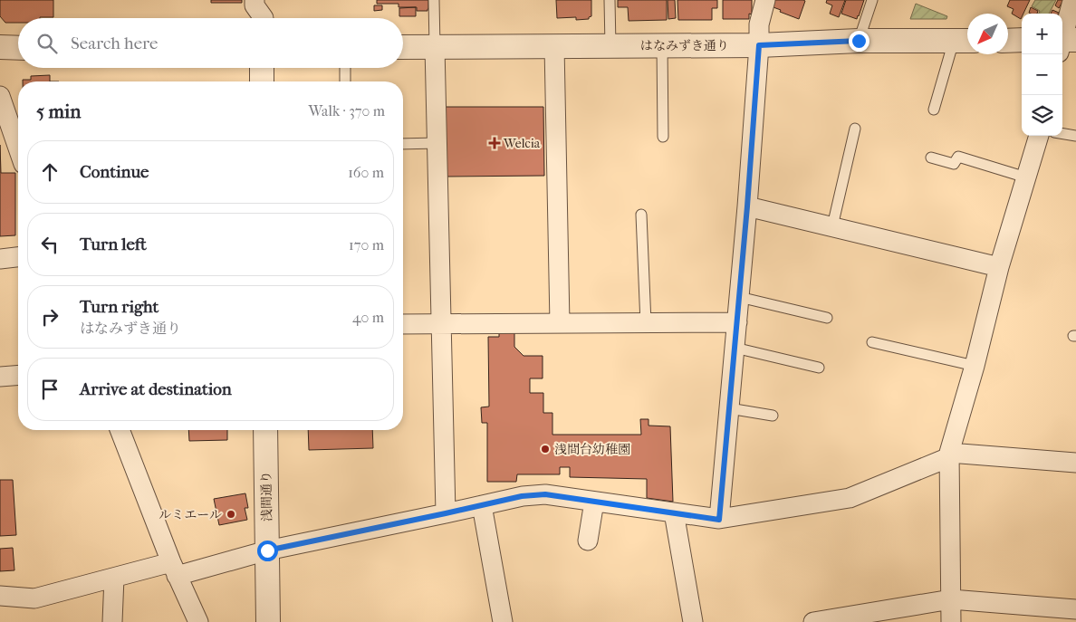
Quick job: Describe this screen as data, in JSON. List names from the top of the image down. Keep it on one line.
{"streets":{"street":["はなみずき通り","浅間通り"]},"places":{"health":["Welcia"],"other":["浅間台幼稚園","ルミエール"]},"north":"bottom left","page":{"map_buttons":["+","−"],"search":"Search here","heading":["5 min","Walk · 370 m"],"list":[["Continue","160 m"],["Turn left","170 m"],["Turn right","はなみずき通り","40 m"],"Arrive at destination"]}}
